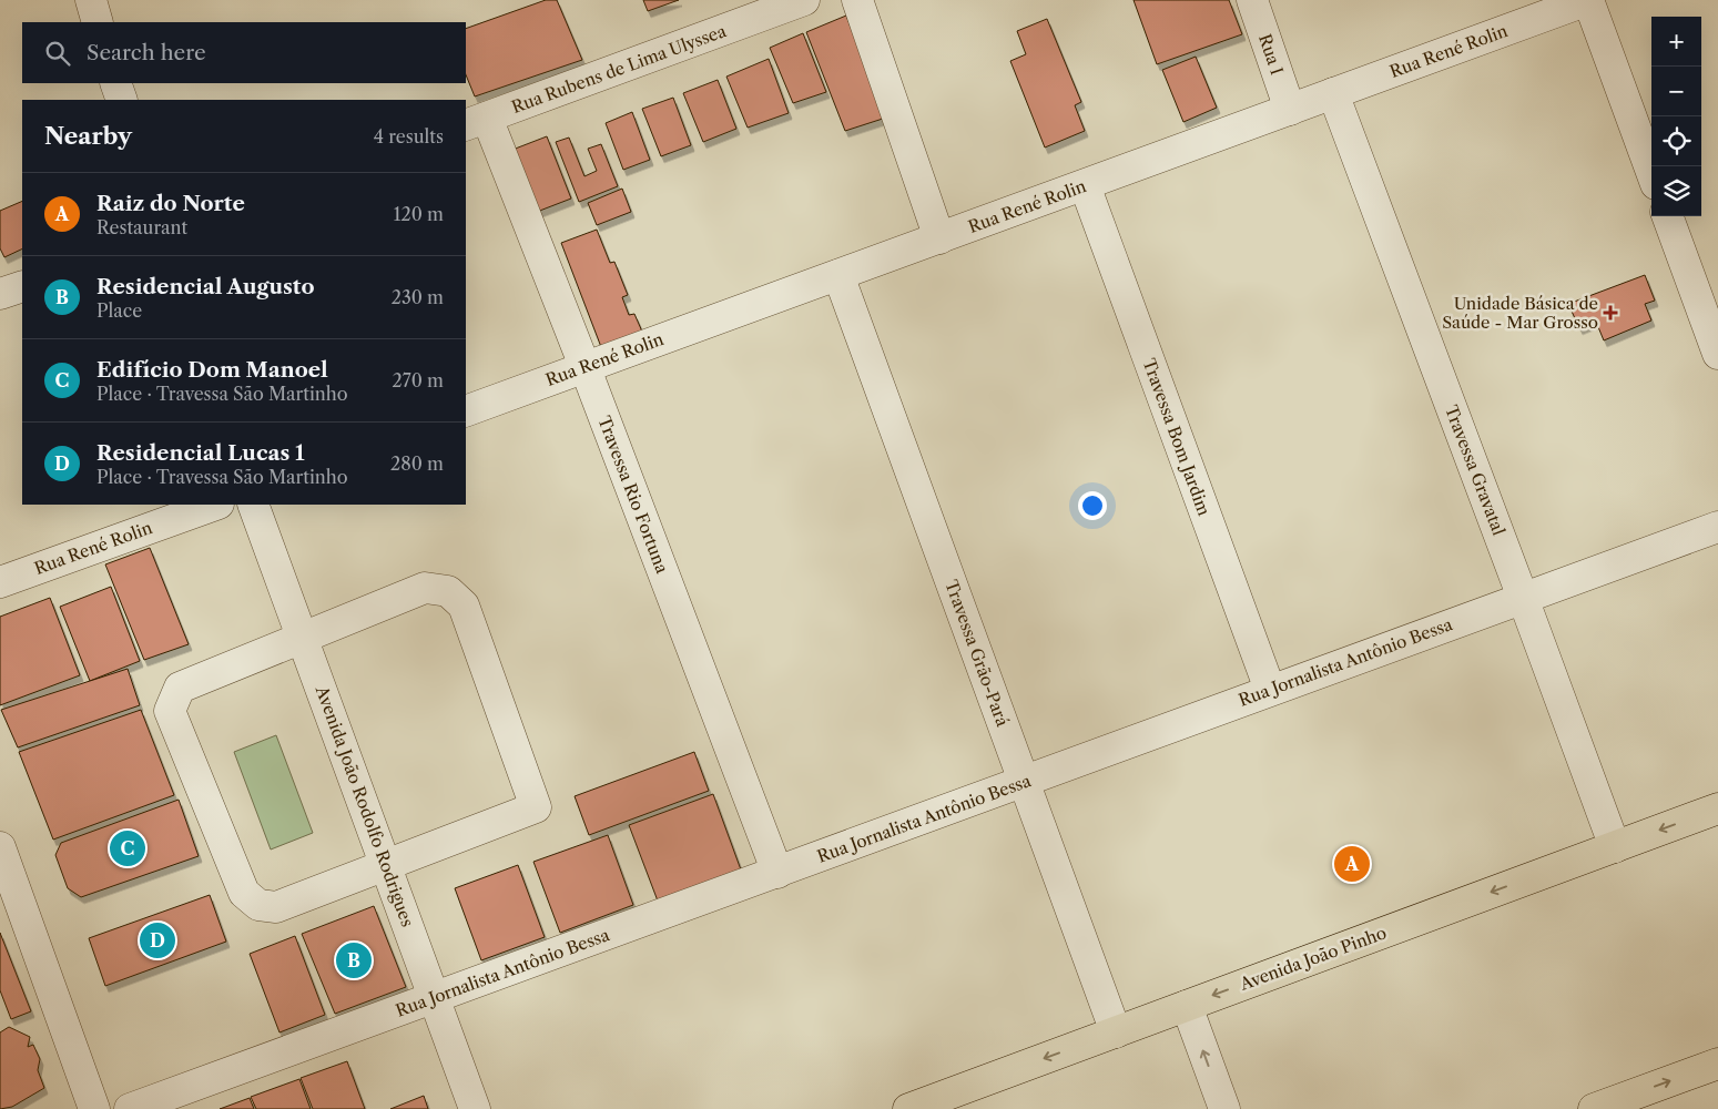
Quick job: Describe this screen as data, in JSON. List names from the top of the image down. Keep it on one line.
{"streets":{"main road":["Avenida João Pinho"],"street":["Rua René Rolin","Rua I","Rua Rubens de Lima Ulyssea","Travessa Bom Jardim","Travessa Gravatal","Travessa Rio Fortuna","Travessa Grão-Pará","Rua Jornalista Antônio Bessa","Avenida João Rodolfo Rodrigues"]},"crossings":[["Rua René Rolin","Rua I"],["Rua René Rolin","Travessa Bom Jardim"],["Rua René Rolin","Travessa Gravatal"],["Rua René Rolin","Travessa Rio Fortuna"],["Rua René Rolin","Travessa Grão-Pará"],["Rua Rubens de Lima Ulyssea","Travessa Rio Fortuna"],["Travessa Bom Jardim","Rua Jornalista Antônio Bessa"],["Travessa Gravatal","Rua Jornalista Antônio Bessa"],["Travessa Gravatal","Avenida João Pinho"],["Travessa Rio Fortuna","Rua Jornalista Antônio Bessa"],["Travessa Grão-Pará","Rua Jornalista Antônio Bessa"],["Travessa Grão-Pará","Avenida João Pinho"],["Rua Jornalista Antônio Bessa","Avenida João Rodolfo Rodrigues"]],"one_way":["Avenida João Pinho"],"places":{"health":["Unidade Básica de Saúde - Mar Grosso"]},"page":{"map_buttons":["+","−"],"search":"Search here","heading":["Nearby","4 results"],"list":[{"mark":"A","name":"Raiz do Norte","note":"Restaurant","value":"120 m"},{"mark":"B","name":"Residencial Augusto","note":"Place","value":"230 m"},{"mark":"C","name":"Edifício Dom Manoel","note":"Place · Travessa São Martinho","value":"270 m"},{"mark":"D","name":"Residencial Lucas 1","note":"Place · Travessa São Martinho","value":"280 m"}],"pins":["C","A","D","B"]}}
